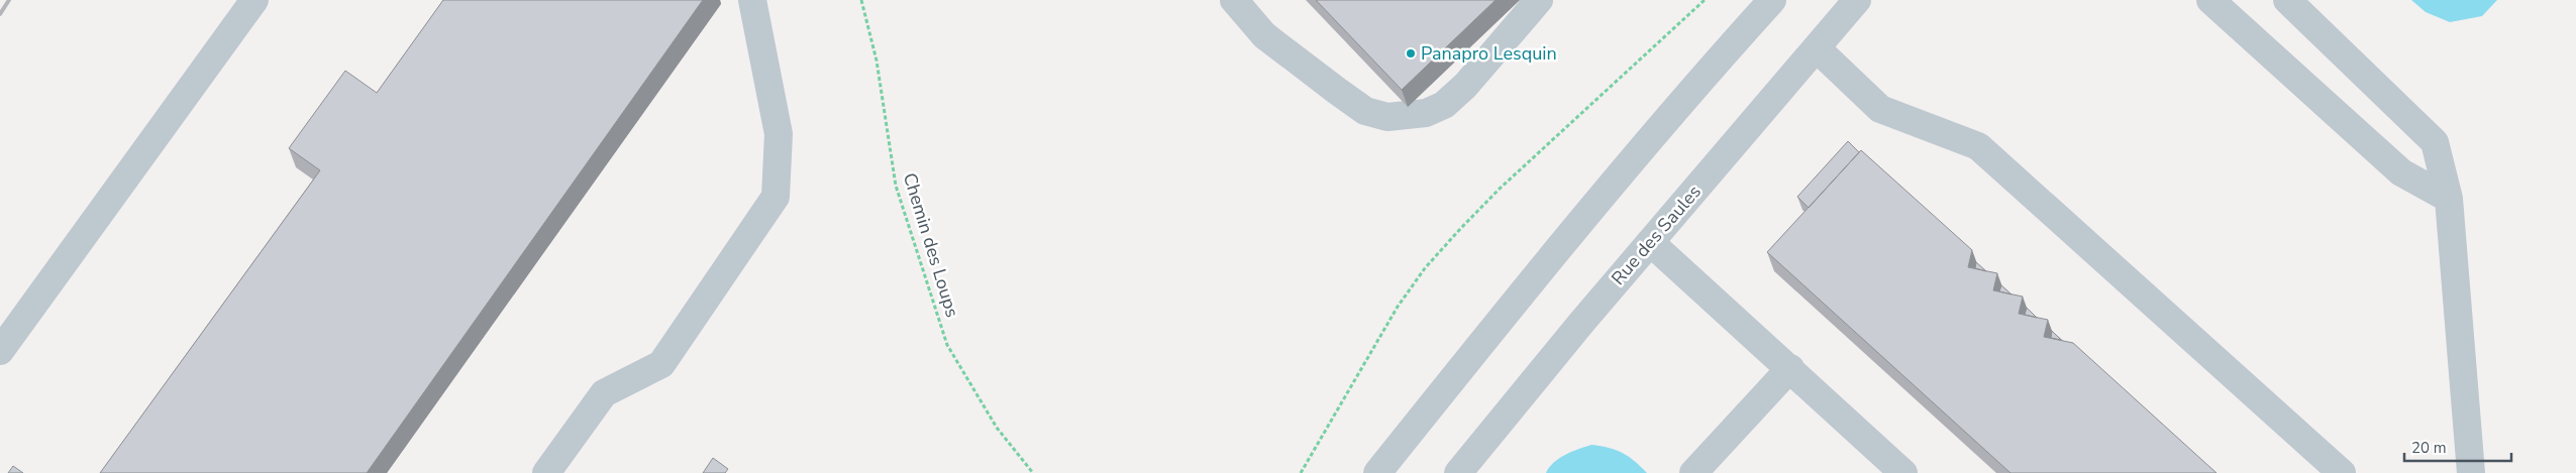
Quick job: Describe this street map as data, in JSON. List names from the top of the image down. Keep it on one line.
{"streets":{"street":["Rue des Saules"],"path":["Chemin des Loups"]},"places":["Panapro Lesquin"],"scale_bar":"20 m"}
